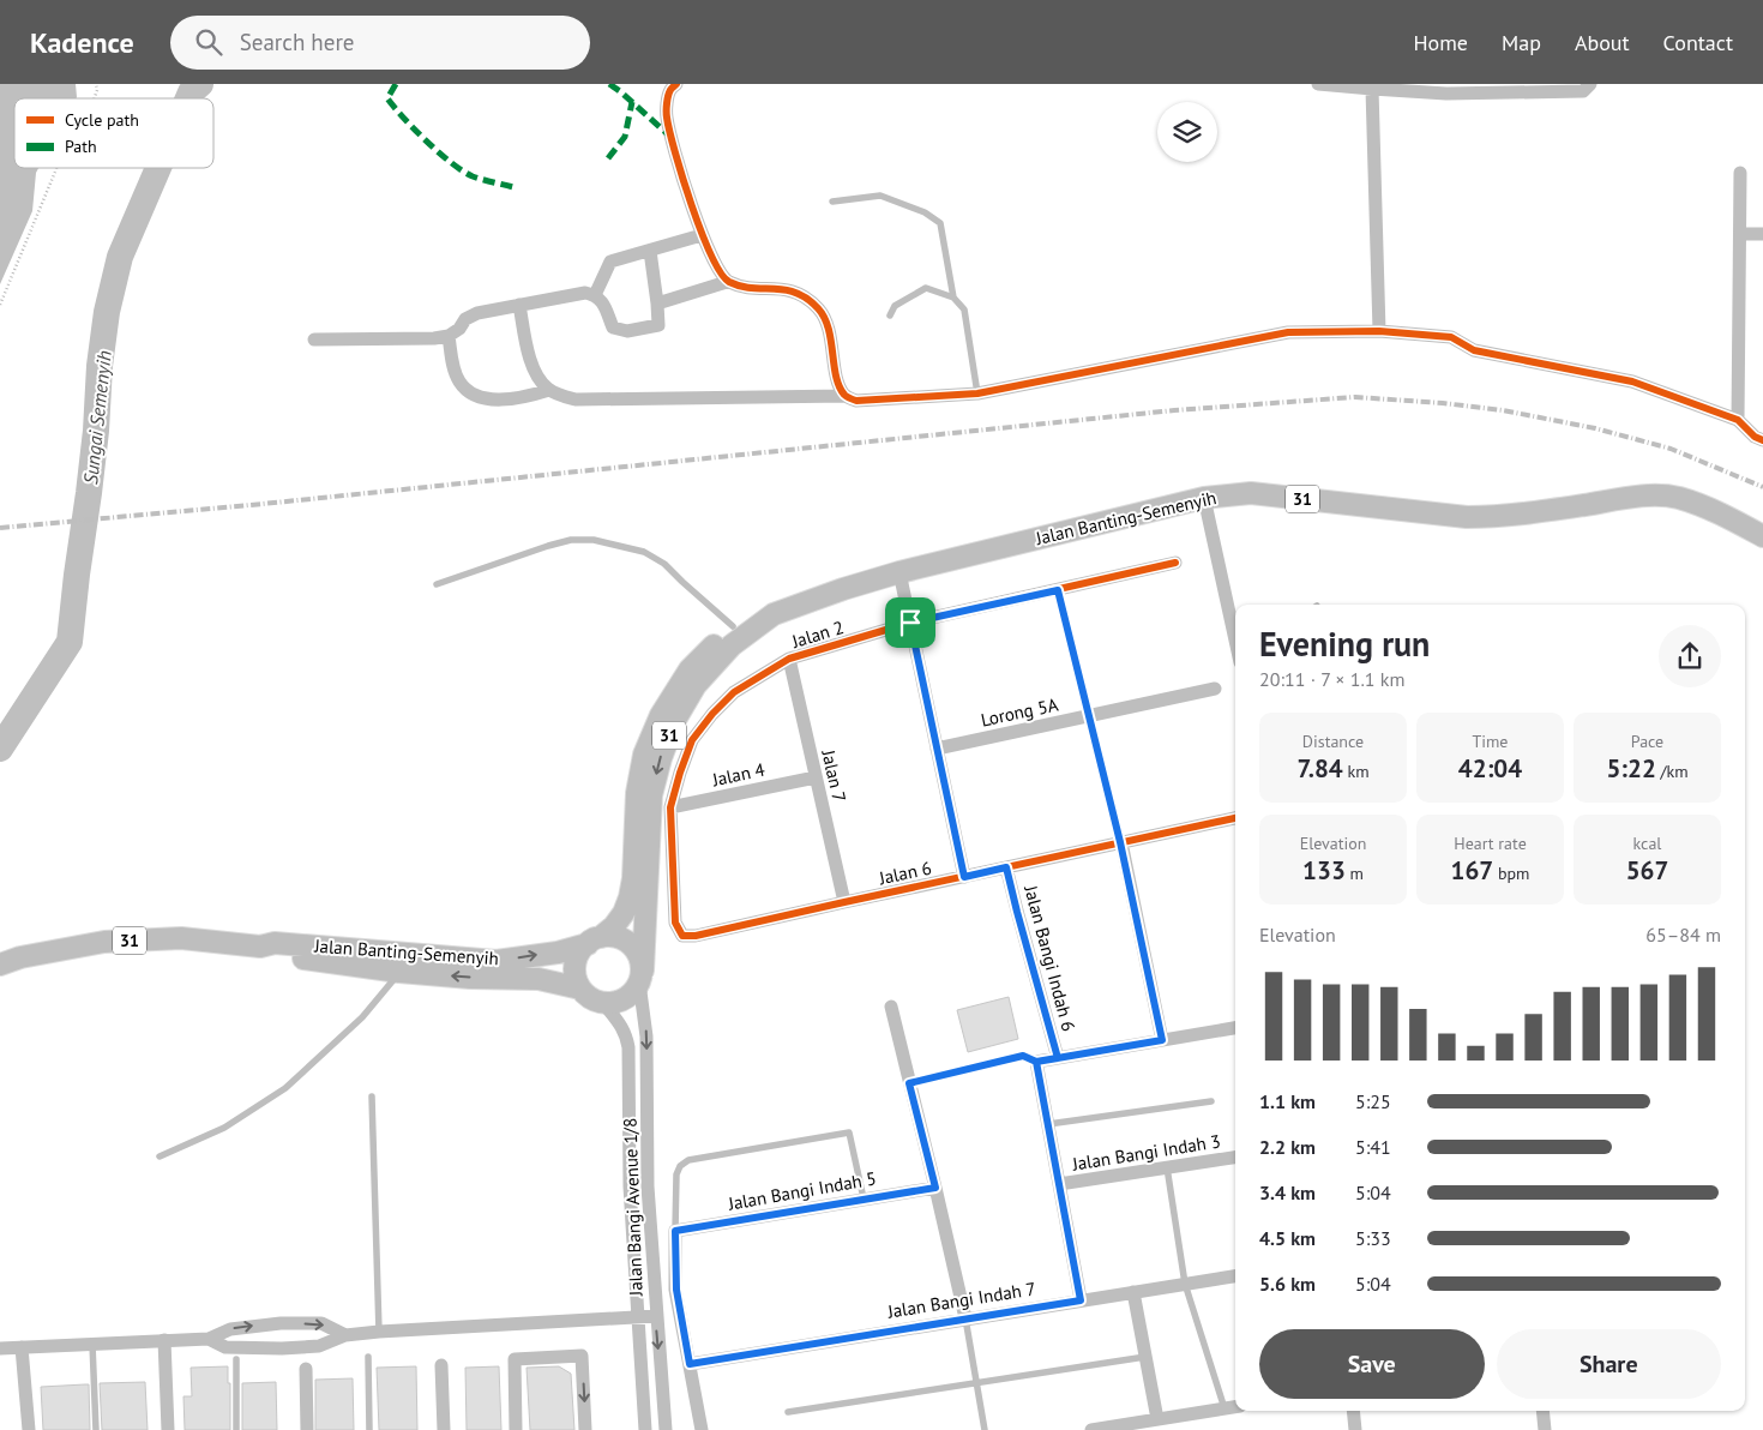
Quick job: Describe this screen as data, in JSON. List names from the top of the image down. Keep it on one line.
{"streets":{"main road":["31","Jalan Banting-Semenyih"],"street":["Jalan 2","Lorong 5A","Jalan 4","Jalan 7","Jalan 6","Jalan Bangi Indah 6","Jalan Bangi Indah 3","Jalan Bangi Indah 5","Jalan Bangi Avenue 1/8","Jalan Bangi Indah 7"]},"crossings":[["Jalan Banting-Semenyih","Jalan Bangi Avenue 1/8"],["Jalan 2","Jalan 4"],["Jalan 2","Jalan 7"],["Jalan 2","Jalan 6"],["Jalan 4","Jalan 7"],["Jalan 7","Jalan 6"],["Jalan 6","Jalan Bangi Indah 6"]],"water":["Sungai Semenyih"],"legend":["Cycle path","Path"],"page":{"header":"Kadence","search":"Search here","nav":["Home","Map","About","Contact"],"heading":["Evening run","20:11 · 7 × 1.1 km"],"stats":[["Distance","7.84 km"],["Time","42:04"],["Pace","5:22 /km"],["Elevation","133 m"],["Heart rate","167 bpm"],["kcal","567"]],"chart":["Elevation","65–84 m"],"list":[{"name":"1.1 km","note":"5:25"},{"name":"2.2 km","note":"5:41"},{"name":"3.4 km","note":"5:04"},{"name":"4.5 km","note":"5:33"},{"name":"5.6 km","note":"5:04"}],"buttons":["Save","Share"]}}
